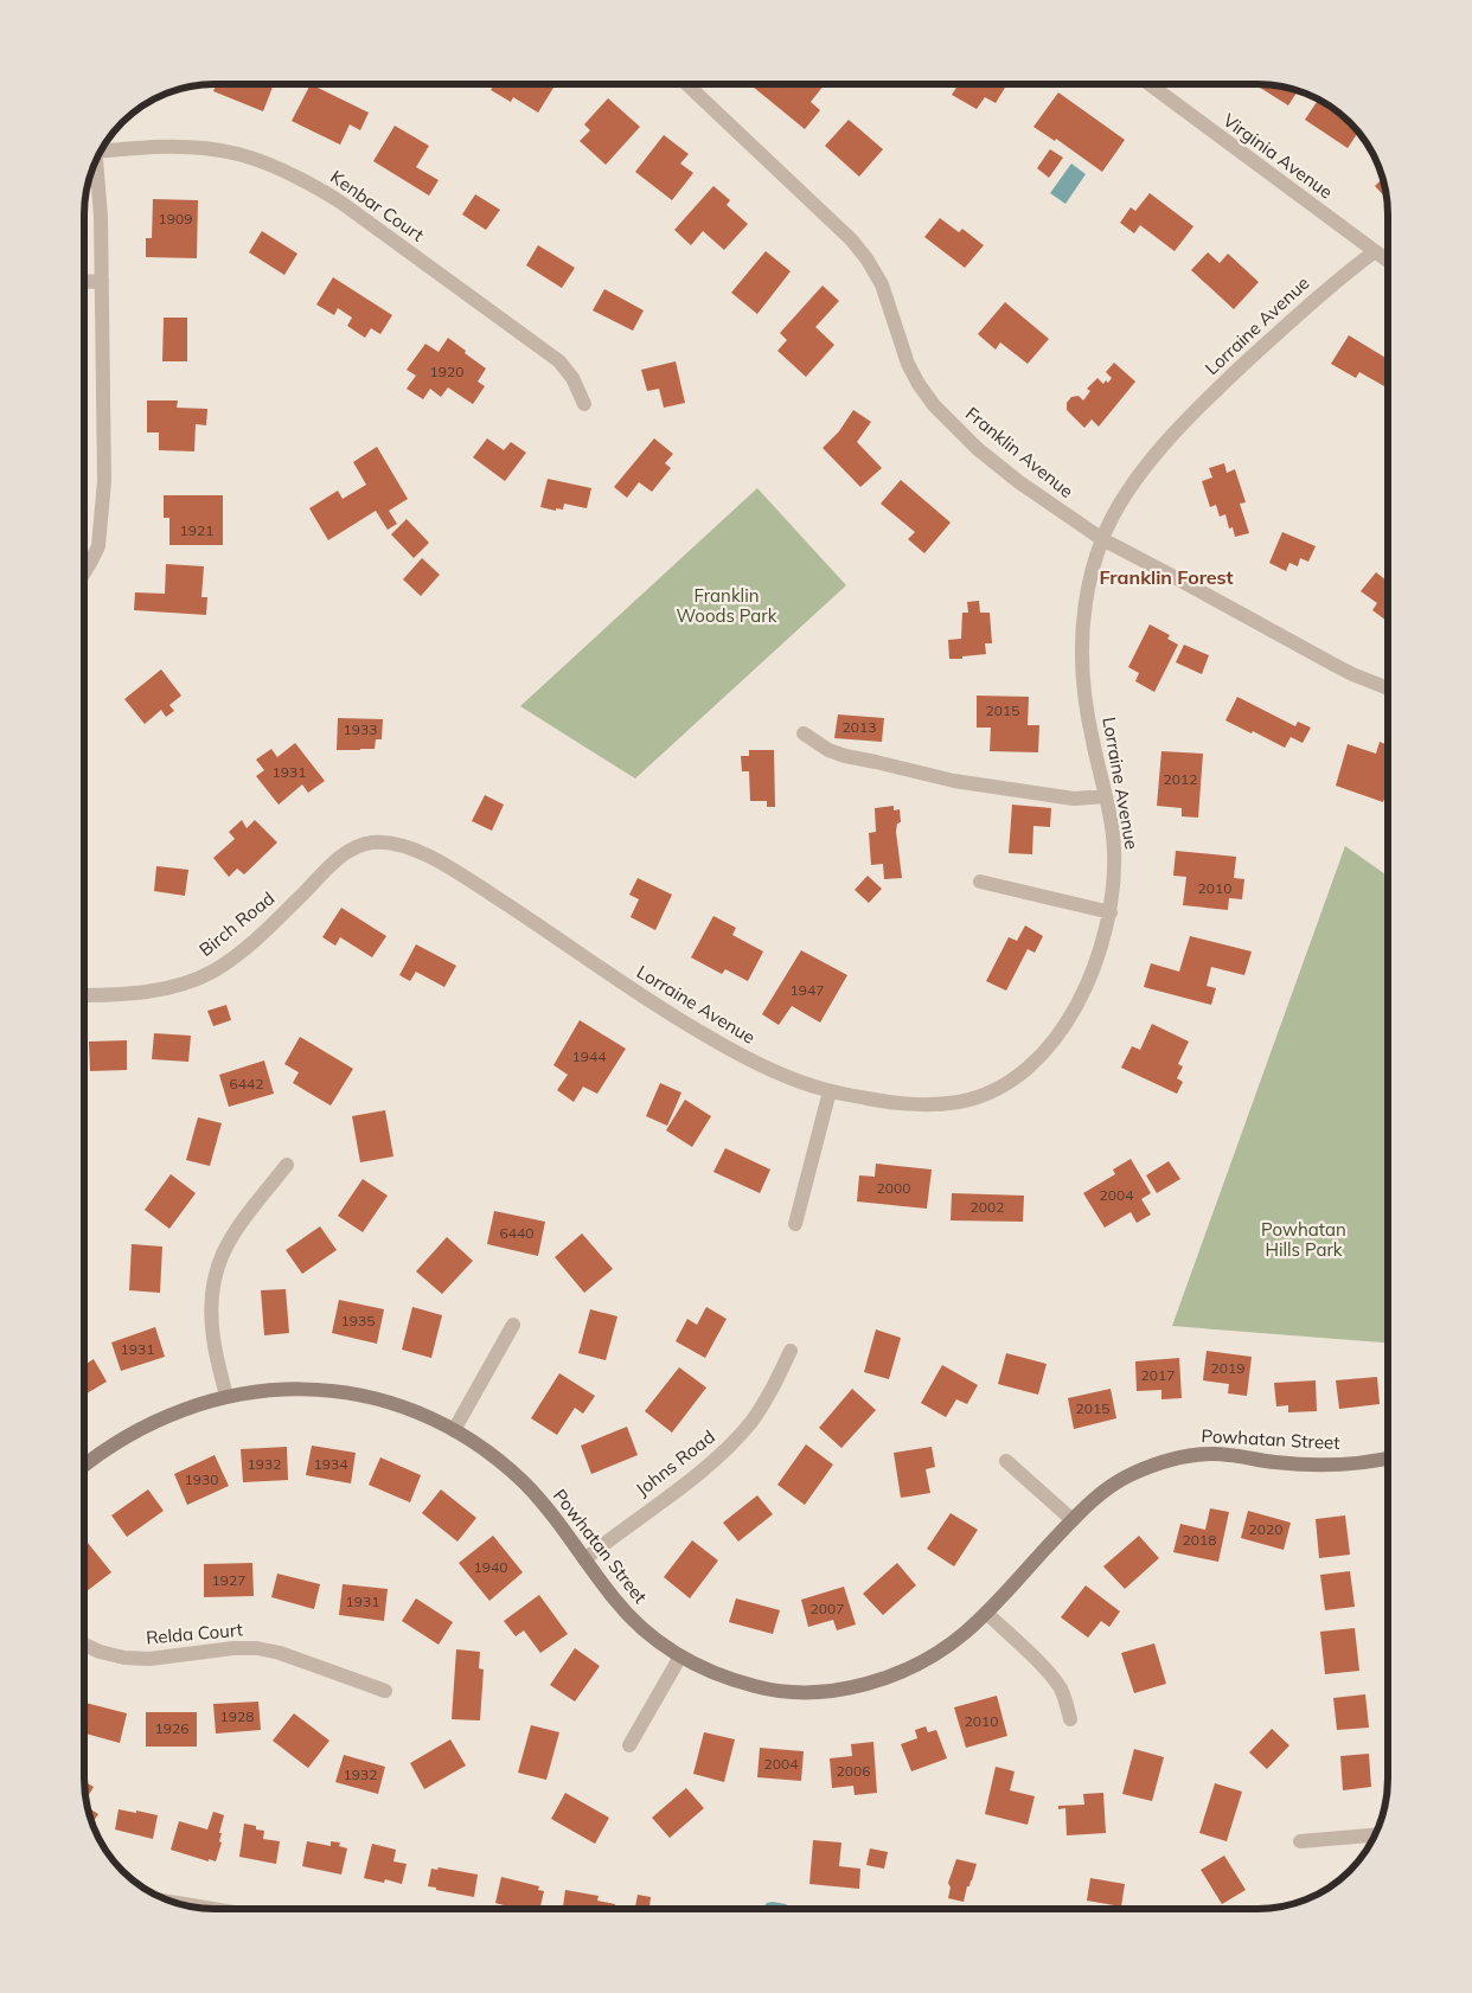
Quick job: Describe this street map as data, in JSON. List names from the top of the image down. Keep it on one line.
{"streets":{"street":["Virginia Avenue","Kenbar Court","Lorraine Avenue","Franklin Avenue","Birch Road","Powhatan Street","Johns Road","Relda Court"]},"crossings":[["Virginia Avenue","Lorraine Avenue"],["Lorraine Avenue","Franklin Avenue"],["Lorraine Avenue","Birch Road"],["Powhatan Street","Johns Road"]],"districts":["Franklin Forest"],"parks":["Franklin Woods Park","Powhatan Hills Park"],"house_numbers":["1909","1920","1921","2015","2013","1933","1931","2012","2010","1947","1944","6442","2000","2004","2002","6440","1935","1931","2019","2017","2015","1932","1934","1930","2020","2018","1940","1927","1931","2007","1928","2010","1926","2004","2006","1932"]}
